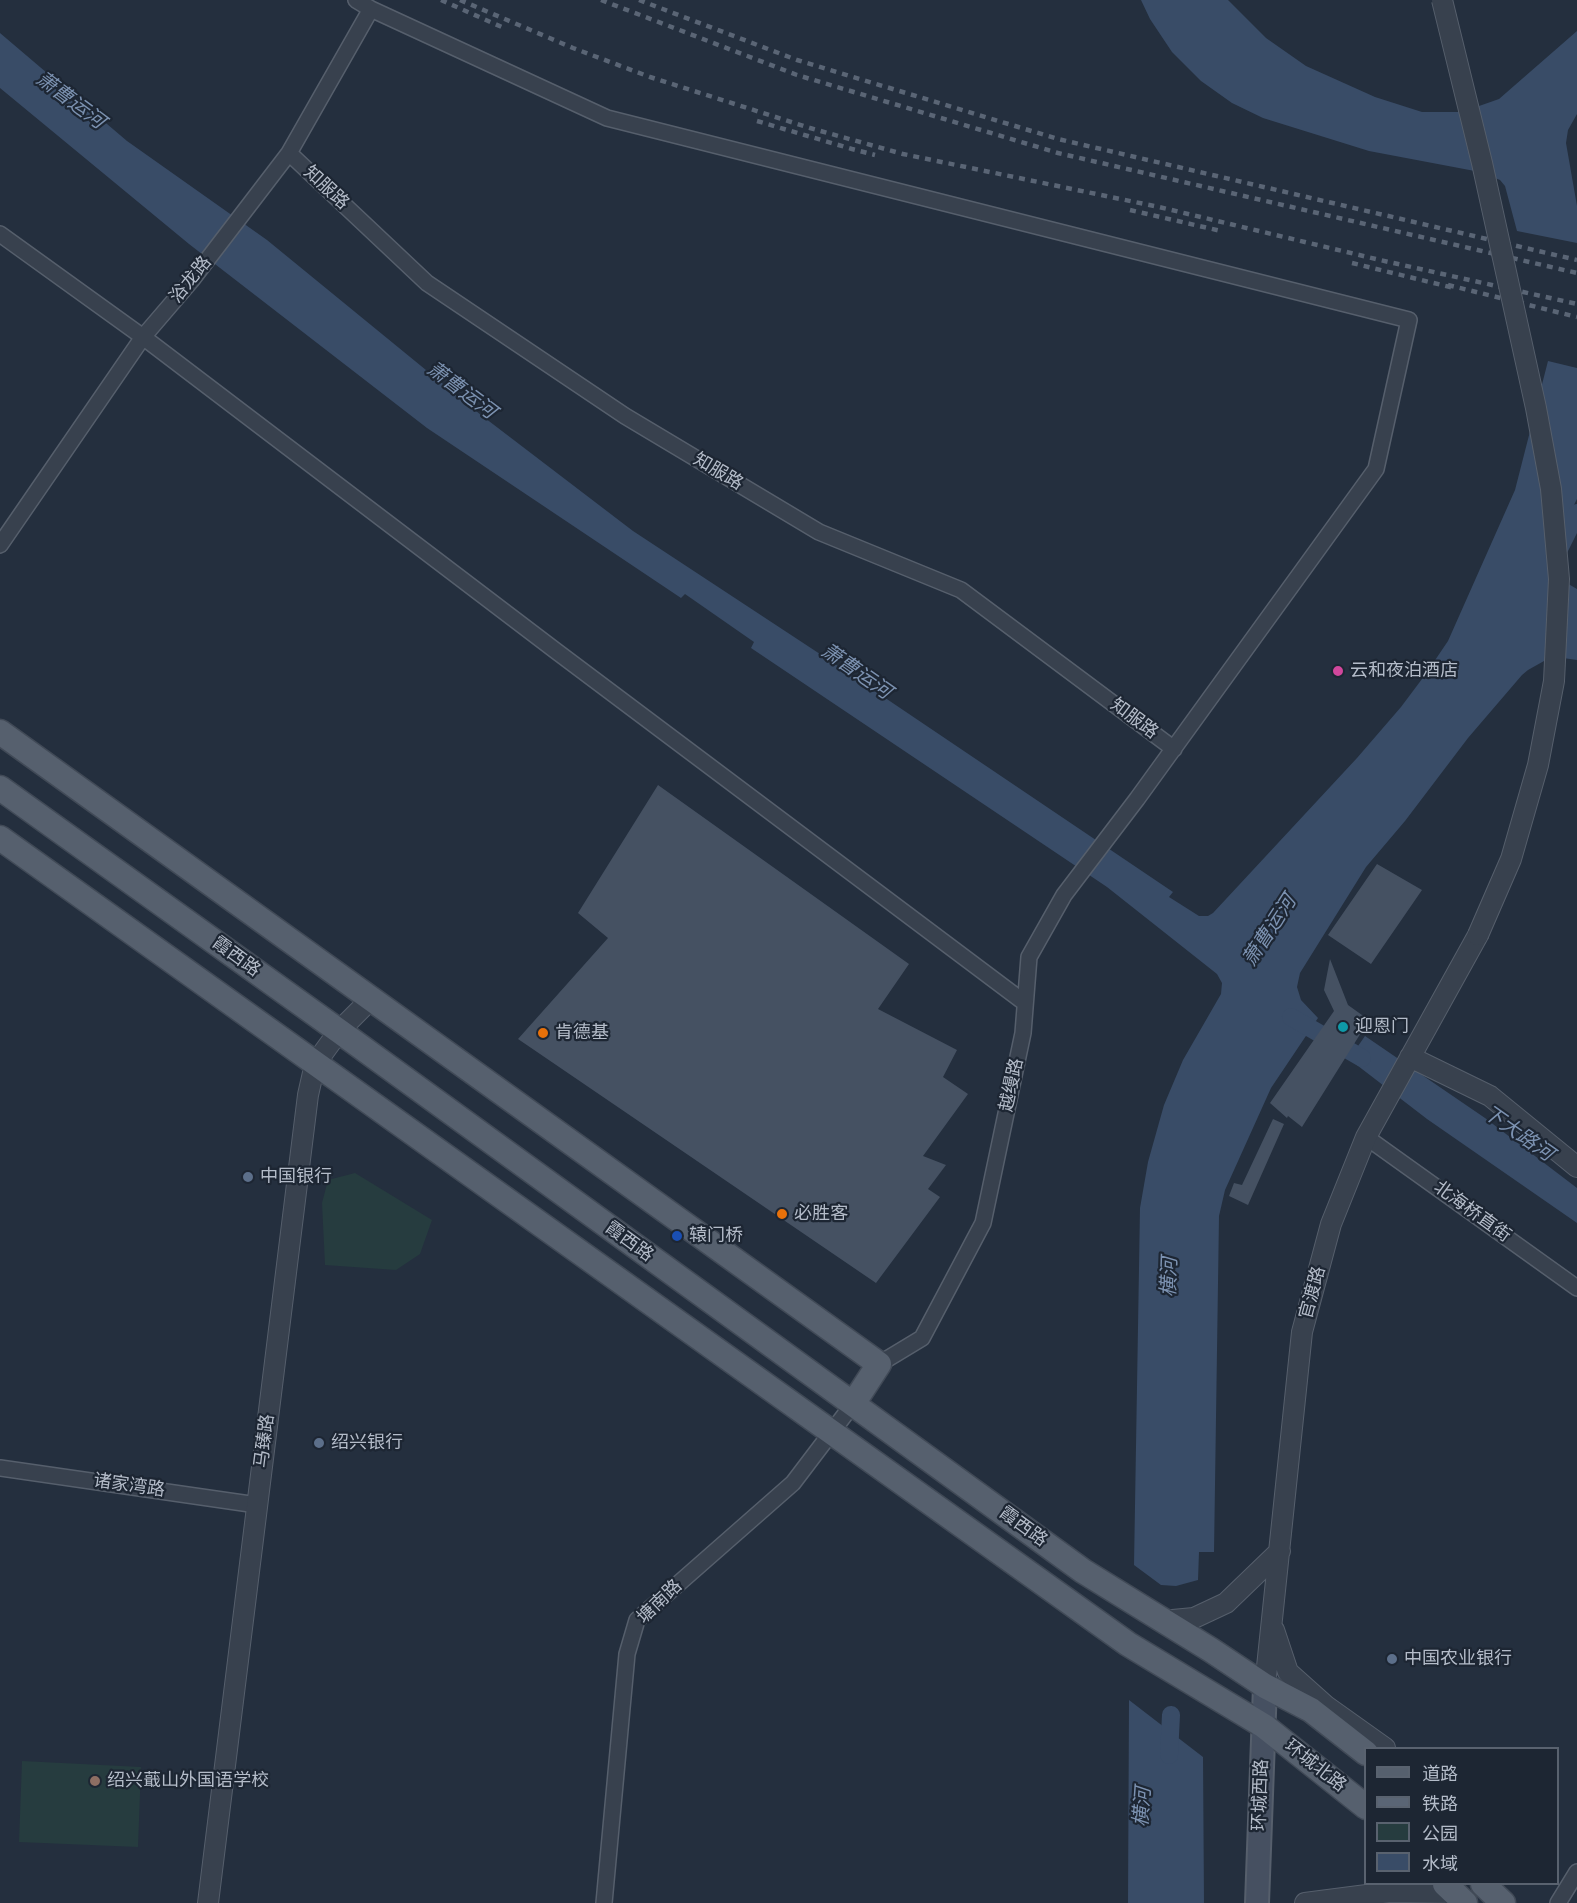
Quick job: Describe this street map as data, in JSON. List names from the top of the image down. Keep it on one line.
{"streets":{"main road":["霞西路","环城北路","环城西路"],"street":["知服路","浴龙路","越缦路","北海桥直街","官渡路","马臻路","诸家湾路","塘南路"]},"crossings":[["知服路","浴龙路"],["知服路","越缦路"],["浴龙路","越缦路"],["霞西路","官渡路"],["霞西路","马臻路"],["霞西路","塘南路"],["霞西路","环城北路"],["霞西路","环城西路"],["北海桥直街","官渡路"],["官渡路","环城西路"],["马臻路","诸家湾路"],["环城北路","环城西路"]],"water":["萧曹运河","下大路河","横河"],"places":["云和夜泊酒店","迎恩门","肯德基","中国银行","必胜客","辕门桥","绍兴银行","中国农业银行","绍兴蕺山外国语学校"],"legend":["道路","铁路","公园","水域"]}
